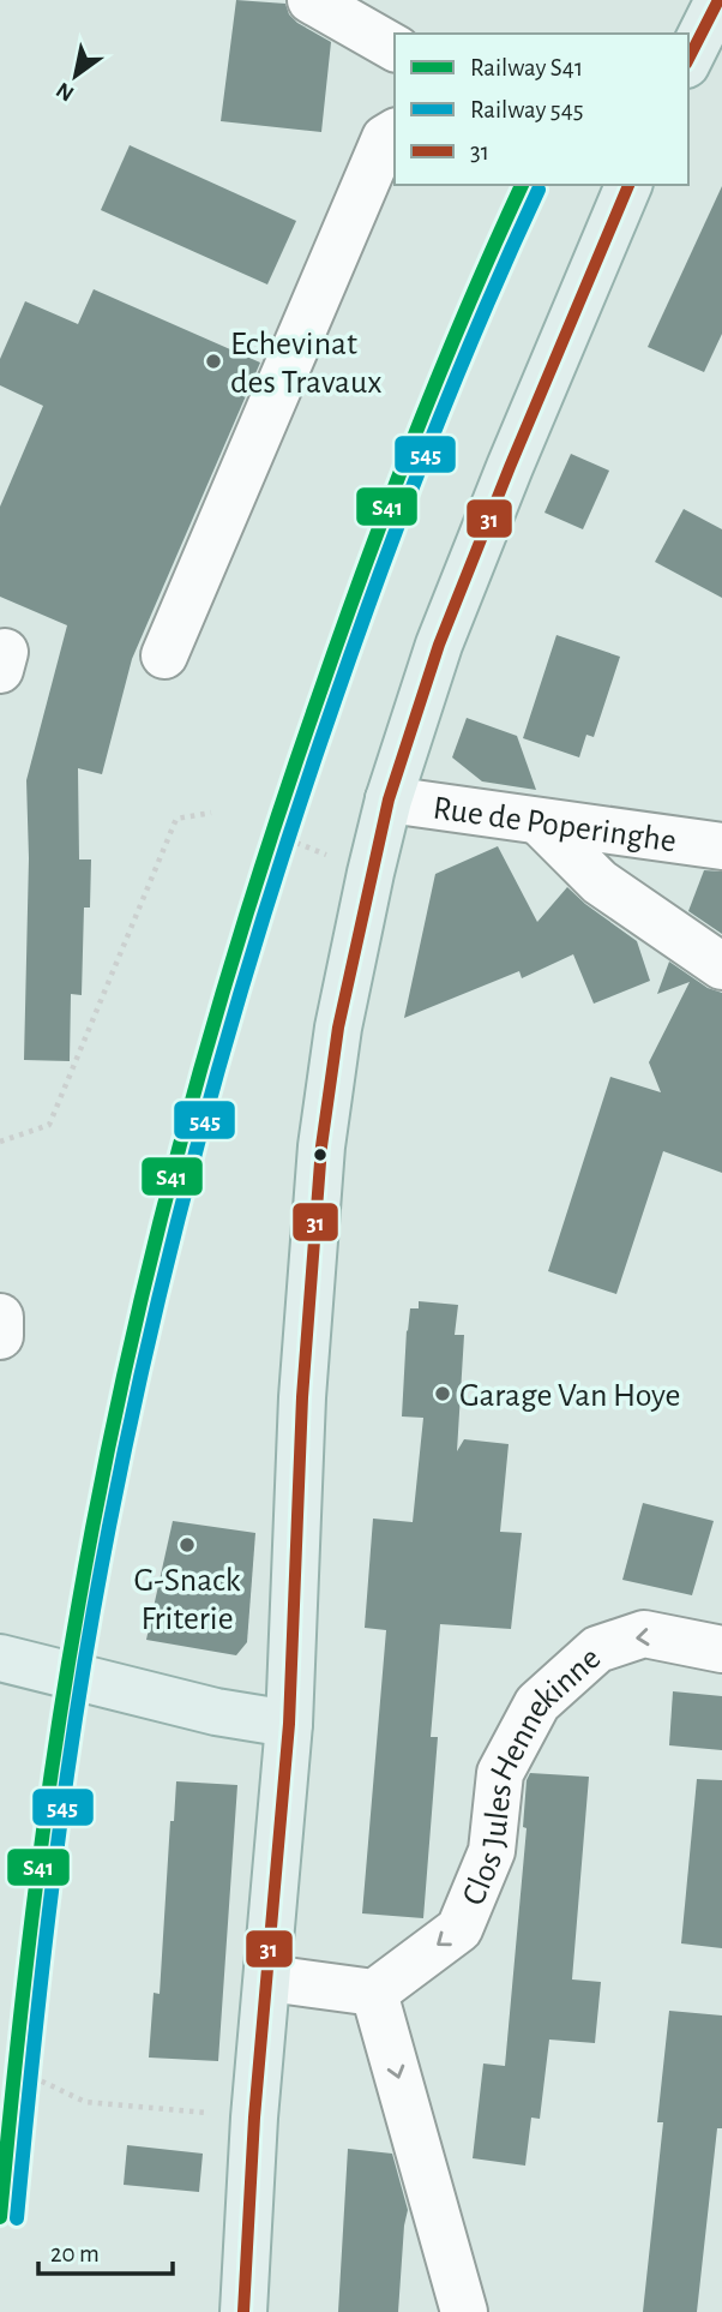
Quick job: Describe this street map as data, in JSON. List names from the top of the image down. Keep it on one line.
{"streets":{"street":["Rue de Poperinghe","Clos Jules Hennekinne"]},"one_way":["Clos Jules Hennekinne"],"places":["Echevinat des Travaux","Garage Van Hoye","G-Snack Friterie"],"lines":["transit line 31","rail line S41","rail line 545"],"legend":["Railway S41","Railway 545","31"],"scale_bar":"20 m","north":"bottom left"}
